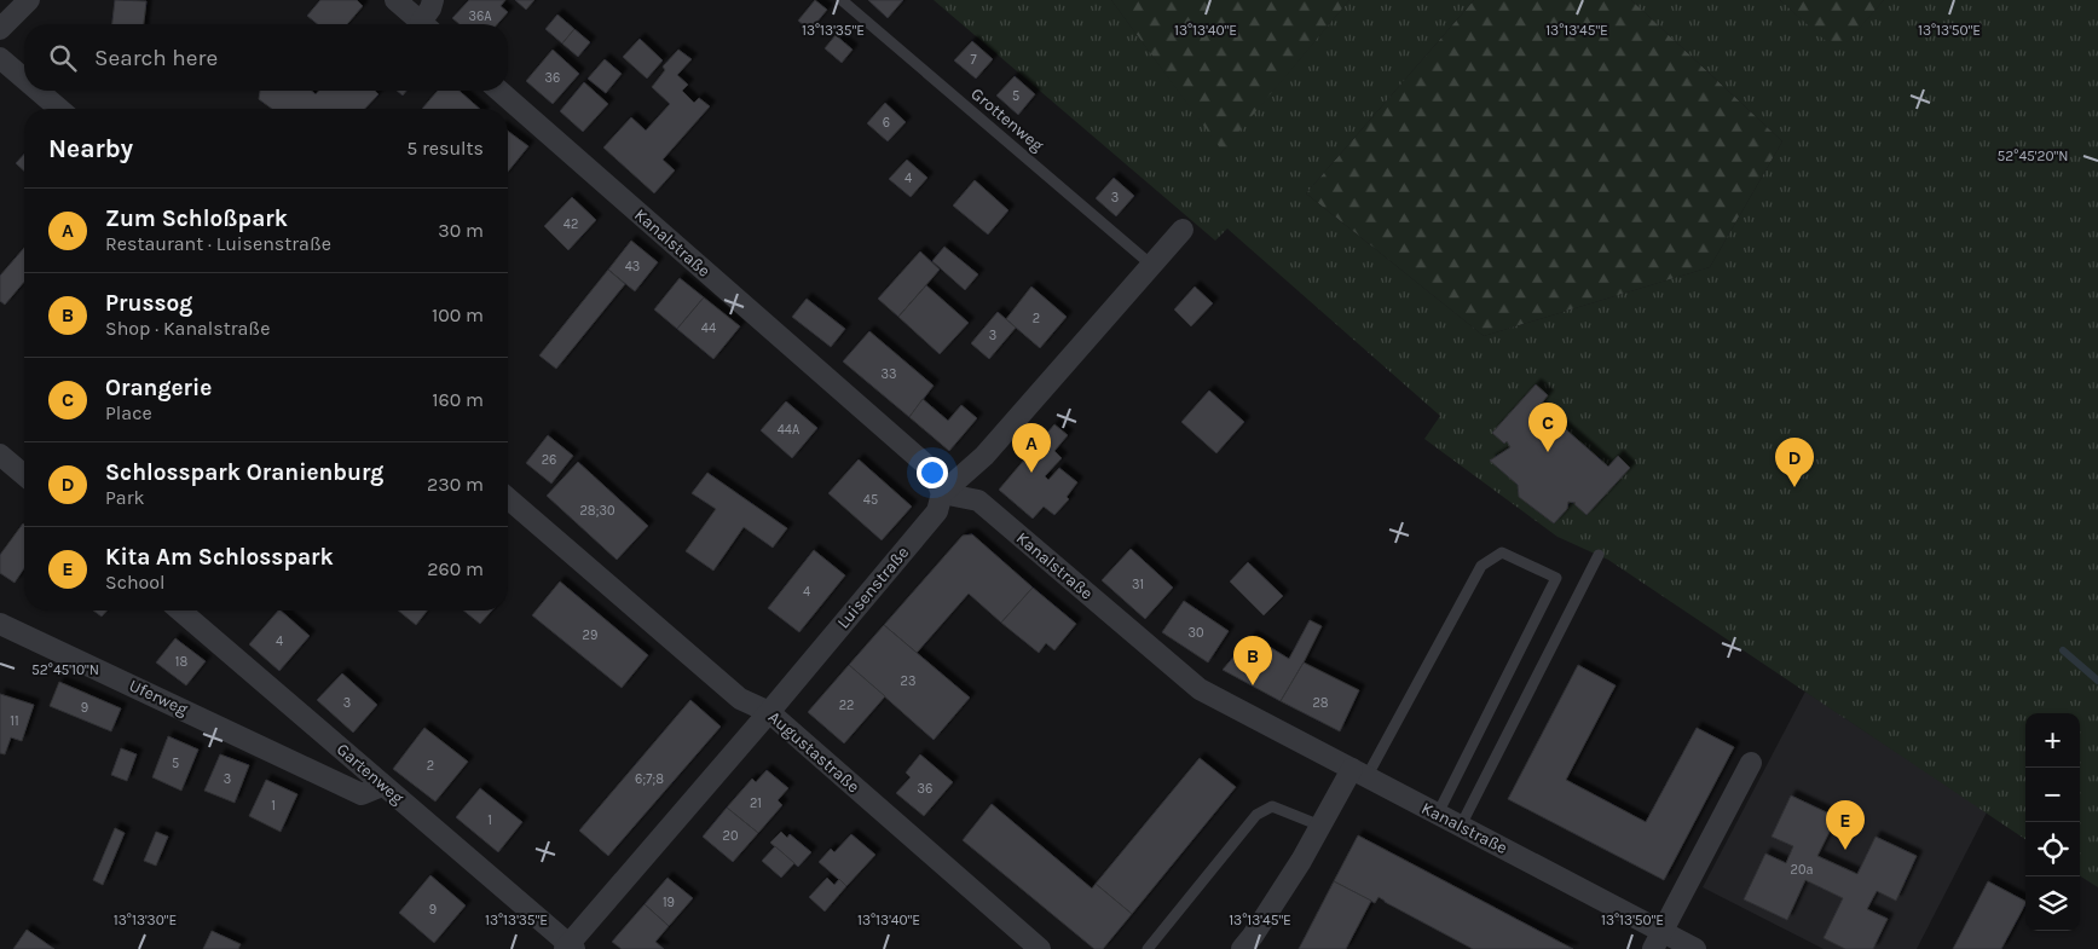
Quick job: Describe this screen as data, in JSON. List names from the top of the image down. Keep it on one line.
{"streets":{"street":["Kanalstraße","Luisenstraße","Uferweg","Augustastraße","Gartenweg"],"lane":["Grottenweg"]},"crossings":[["Grottenweg","Luisenstraße"],["Kanalstraße","Luisenstraße"],["Luisenstraße","Augustastraße"],["Luisenstraße","Gartenweg"],["Uferweg","Gartenweg"]],"house_numbers":["36A","7","36","5","6","4","3","42","43","2","44","3","33","44A","26","45","28;30","31","4","30","29","4","18","23","3","28","22","9","11","5","2","3","6;7;8","36","21","1","1","20","20a","19","9"],"page":{"search":"Search here","heading":["Nearby","5 results"],"list":[{"mark":"A","name":"Zum Schloßpark","note":"Restaurant · Luisenstraße","value":"30 m"},{"mark":"B","name":"Prussog","note":"Shop · Kanalstraße","value":"100 m"},{"mark":"C","name":"Orangerie","note":"Place","value":"160 m"},{"mark":"D","name":"Schlosspark Oranienburg","note":"Park","value":"230 m"},{"mark":"E","name":"Kita Am Schlosspark","note":"School","value":"260 m"}],"pins":["C","A","D","B","E"],"map_buttons":["+","−"]},"coordinates":["13°13'35\"E","13°13'40\"E","13°13'45\"E","13°13'50\"E","52°45'20\"N","52°45'10\"N","13°13'30\"E"]}
